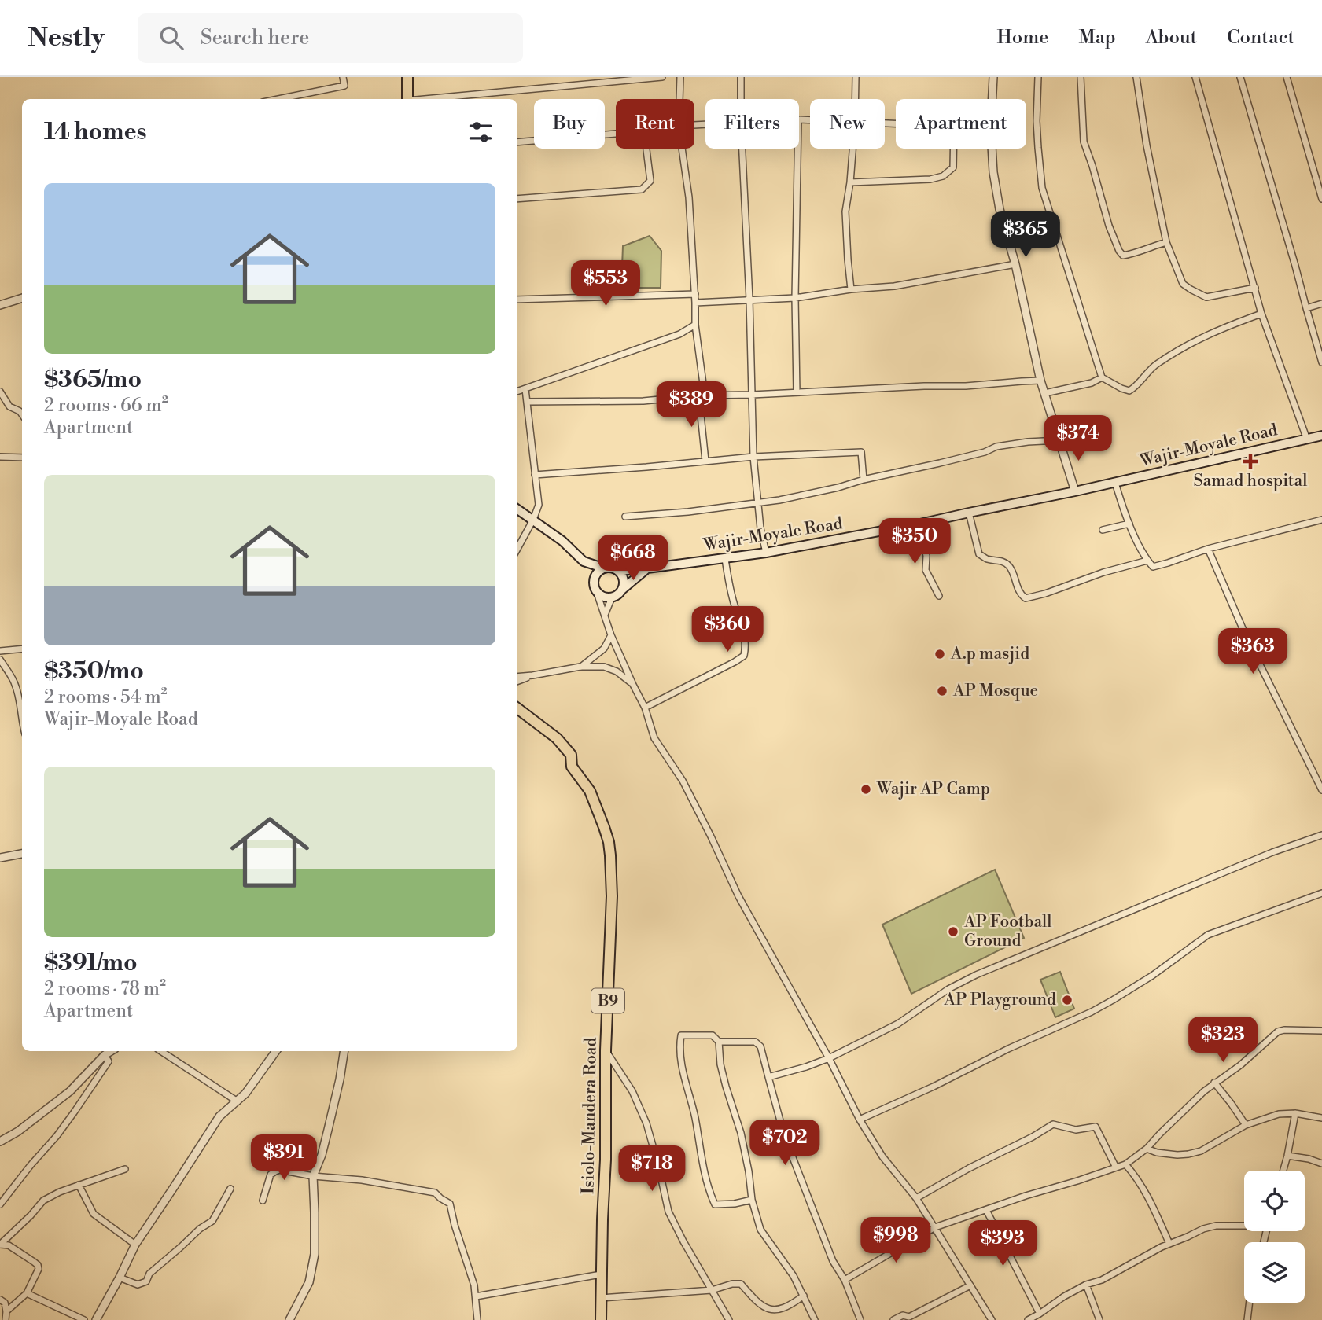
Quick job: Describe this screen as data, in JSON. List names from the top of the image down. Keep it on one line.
{"streets":{"highway":["B9","Isiolo-Mandera Road"],"main road":["Wajir-Moyale Road"]},"places":{"health":["Samad hospital"],"other":["A.p masjid","AP Mosque","Wajir AP Camp","AP Football Ground","AP Playground"]},"page":{"header":"Nestly","search":"Search here","nav":["Home","Map","About","Contact"],"chip":["Buy","Rent","Filters","New","Apartment"],"heading":"14 homes","list":[{"name":"$365/mo","note":"2 rooms · 66 m² · Apartment"},{"name":"$350/mo","note":"2 rooms · 54 m² · Wajir-Moyale Road"},{"name":"$391/mo","note":"2 rooms · 78 m² · Apartment"}],"price":["$365","$553","$389","$374","$350","$668","$360","$363","$323","$702","$391","$718","$998","$393"]}}
